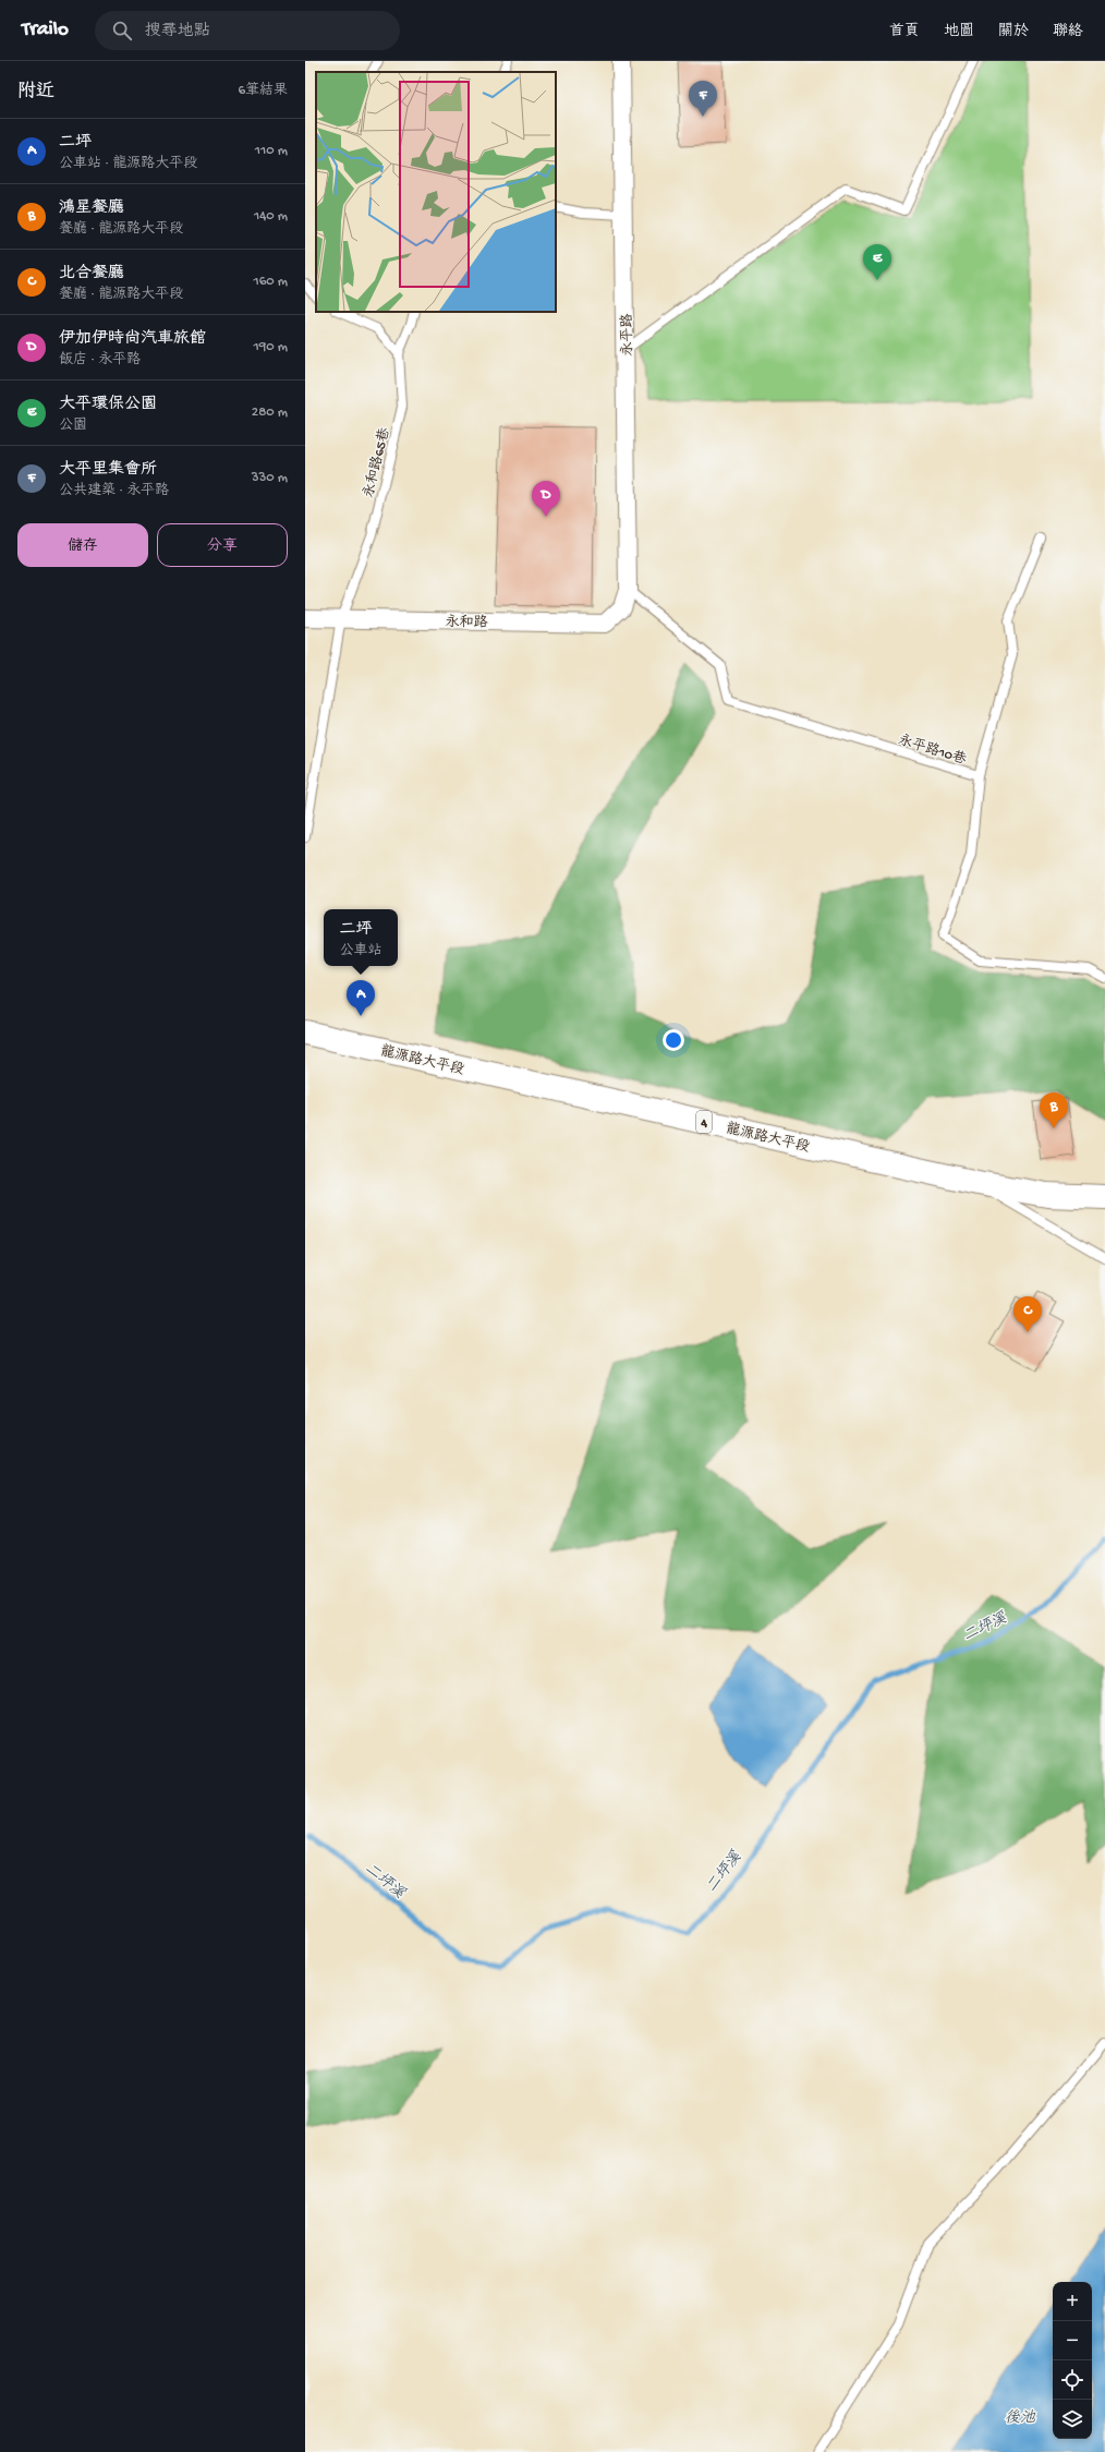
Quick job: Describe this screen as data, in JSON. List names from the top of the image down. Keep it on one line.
{"streets":{"main road":["龍源路大平段","4"],"street":["永平路","永和路"],"lane":["永和路65巷","永平路10巷"]},"crossings":[["永平路","永和路"],["永平路","永平路10巷"],["永和路65巷","永和路"]],"water":["二坪溪","後池"],"page":{"header":"Trailo","search":"搜尋地點","nav":["首頁","地圖","關於","聯絡"],"heading":["附近","6筆結果"],"pins":["F","E","D","A","B","C"],"list":[{"mark":"A","name":"二坪","note":"公車站 · 龍源路大平段","value":"110 m"},{"mark":"B","name":"鴻星餐廳","note":"餐廳 · 龍源路大平段","value":"140 m"},{"mark":"C","name":"北合餐廳","note":"餐廳 · 龍源路大平段","value":"160 m"},{"mark":"D","name":"伊加伊時尚汽車旅館","note":"飯店 · 永平路","value":"190 m"},{"mark":"E","name":"大平環保公園","note":"公園","value":"280 m"},{"mark":"F","name":"大平里集會所","note":"公共建築 · 永平路","value":"330 m"}],"buttons":["儲存","分享"],"popup":["二坪","公車站"],"map_buttons":["+","−"]}}
